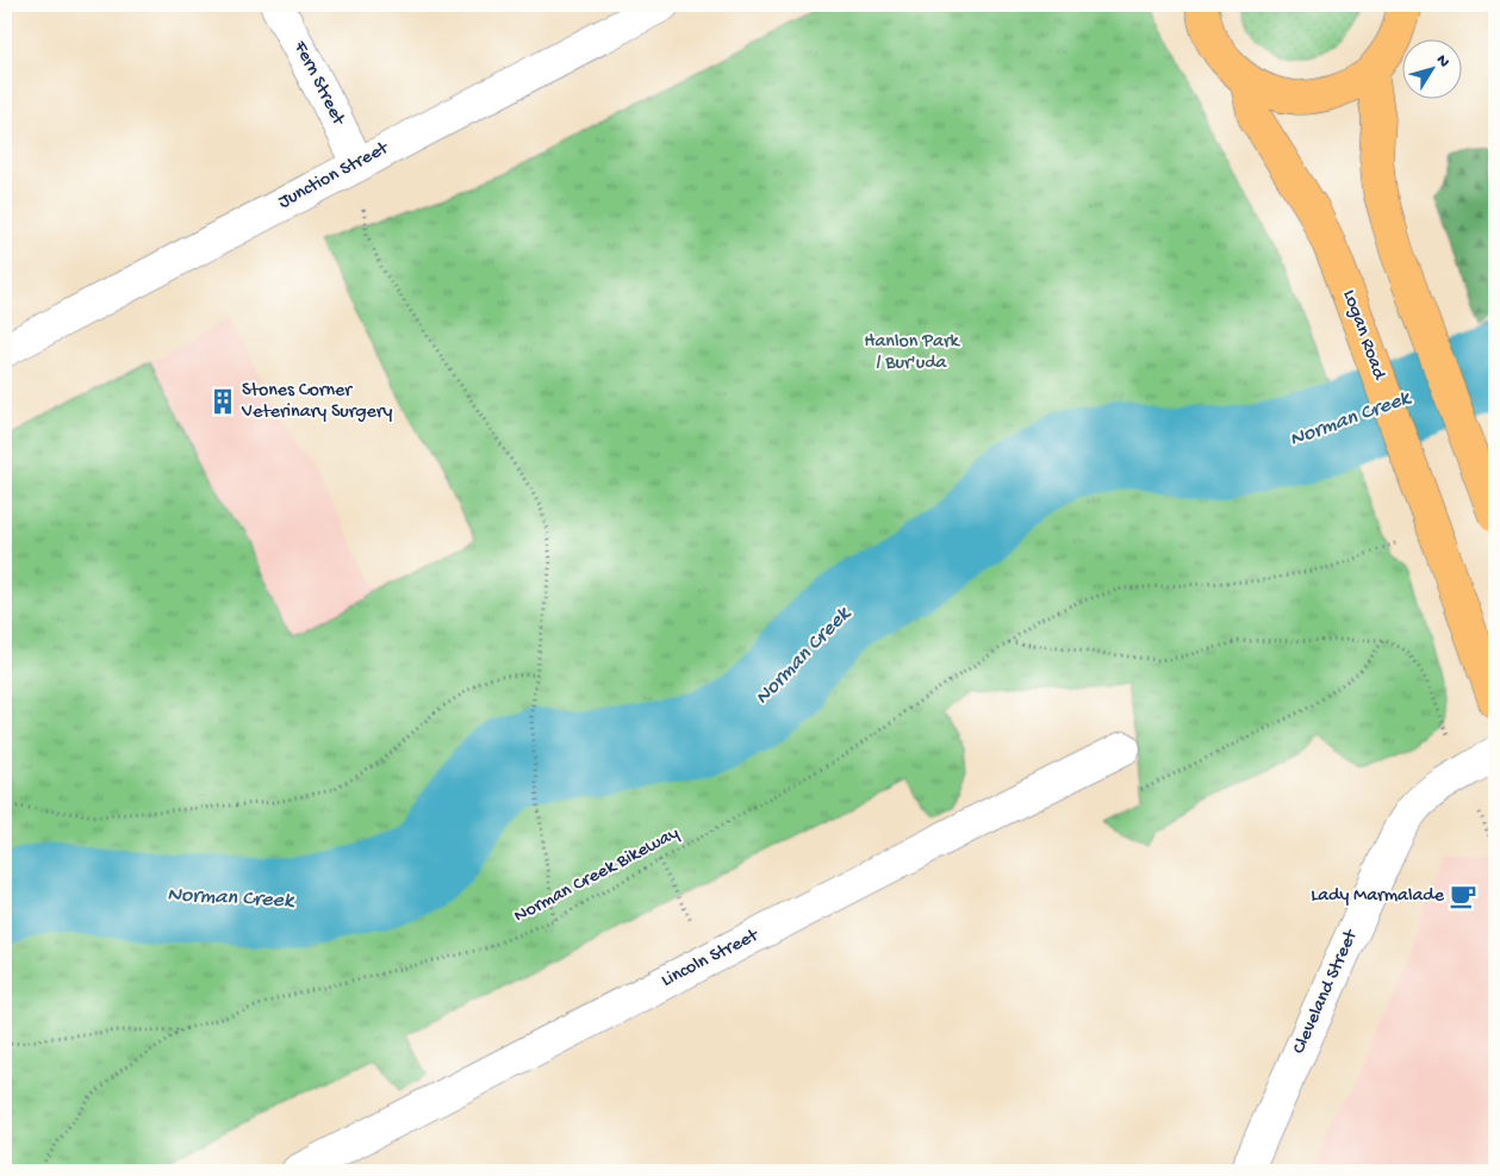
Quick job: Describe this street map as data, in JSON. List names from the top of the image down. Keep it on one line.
{"streets":{"highway":["Logan Road"],"street":["Fern Street","Junction Street","Lincoln Street","Cleveland Street"],"path":["Norman Creek Bikeway"]},"crossings":[["Fern Street","Junction Street"]],"water":["Norman Creek"],"parks":["Hanlon Park / Bur'uda"],"places":{"building":["Stones Corner Veterinary Surgery"],"cafe":["Lady Marmalade"]},"north":"top right"}
